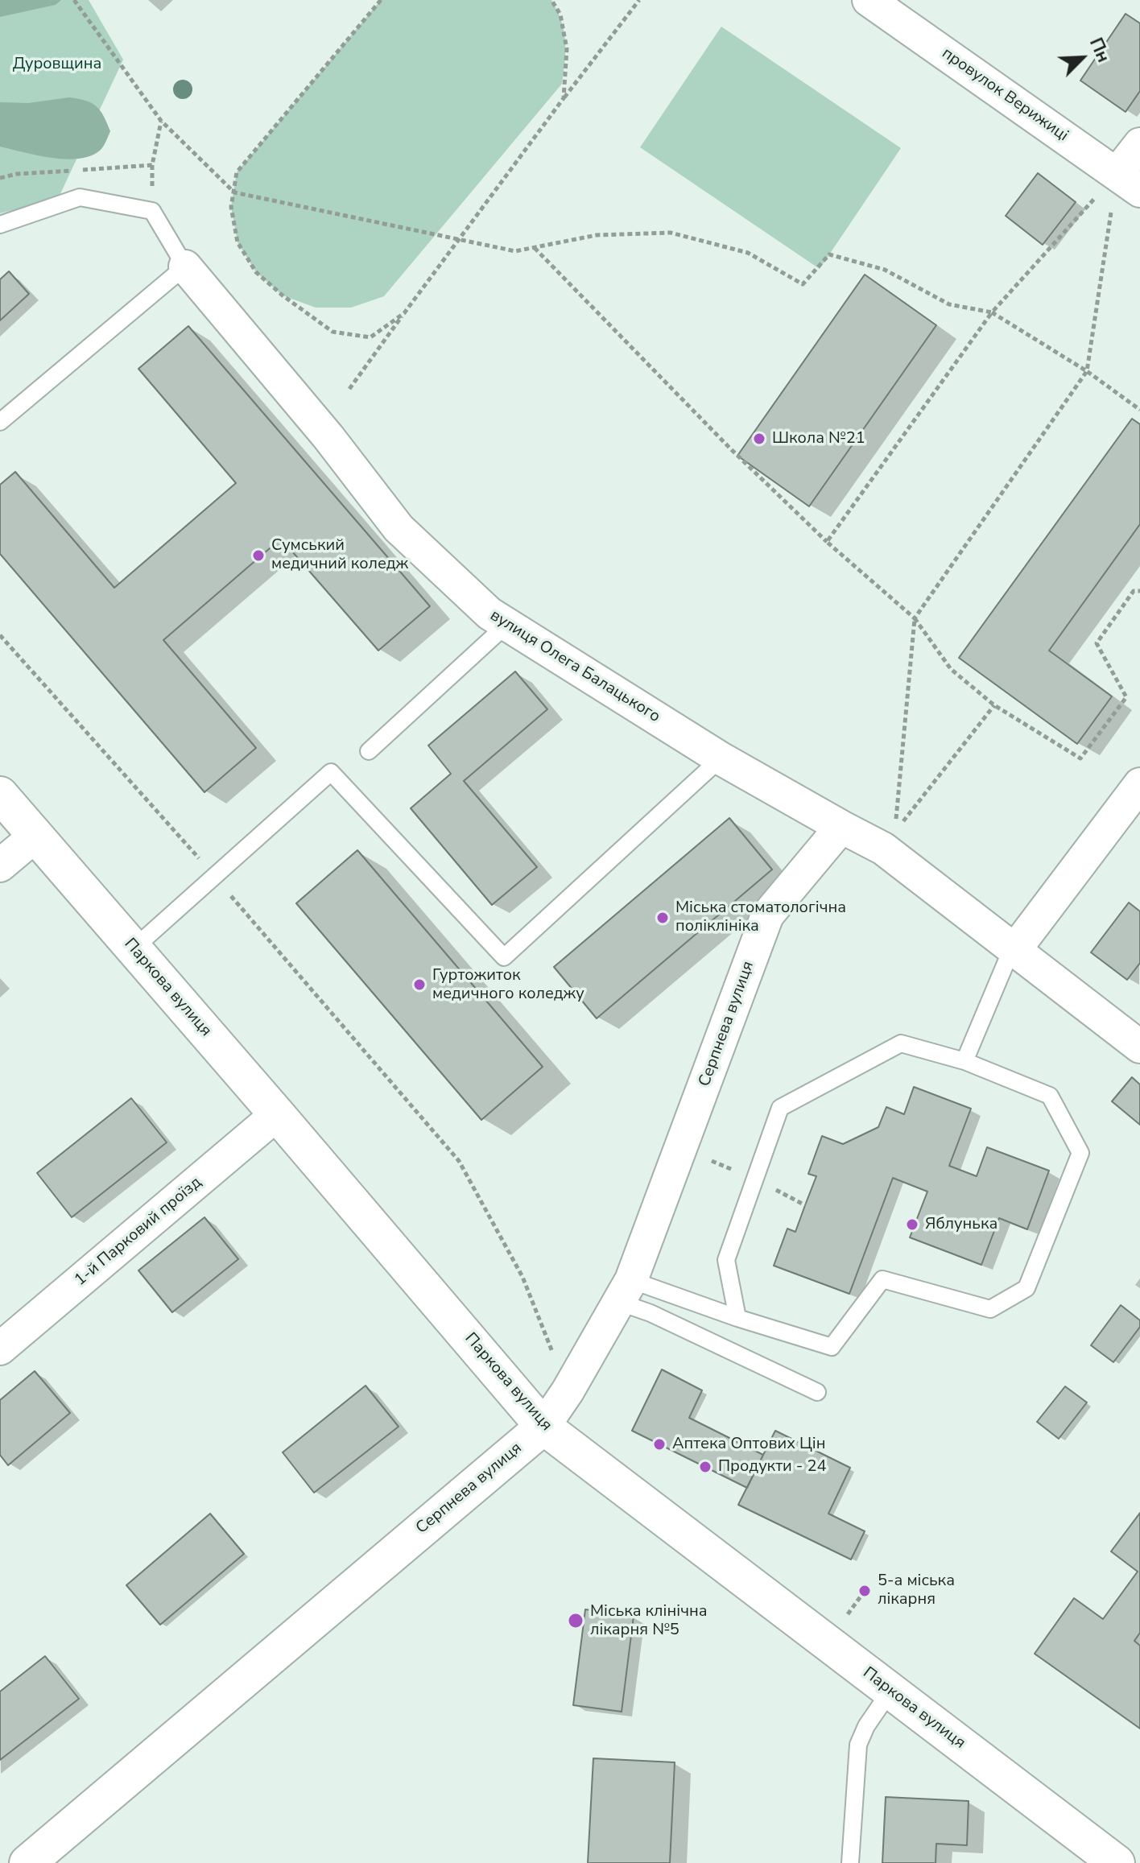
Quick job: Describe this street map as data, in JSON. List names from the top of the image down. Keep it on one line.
{"streets":{"main road":["Паркова вулиця","Серпнева вулиця"],"street":["провулок Верижиці","вулиця Олега Балацького","1-й Парковий проїзд"]},"crossings":[["вулиця Олега Балацького","Серпнева вулиця"],["Паркова вулиця","Серпнева вулиця"],["Паркова вулиця","1-й Парковий проїзд"]],"parks":["Дуровщина"],"places":["Школа №21","Сумський медичний коледж","Міська стоматологічна поліклініка","Гуртожиток медичного коледжу","Яблунька","Аптека Оптових Цін","Продукти - 24","5-а міська лікарня","Міська клінічна лікарня №5"],"north":"top right"}
